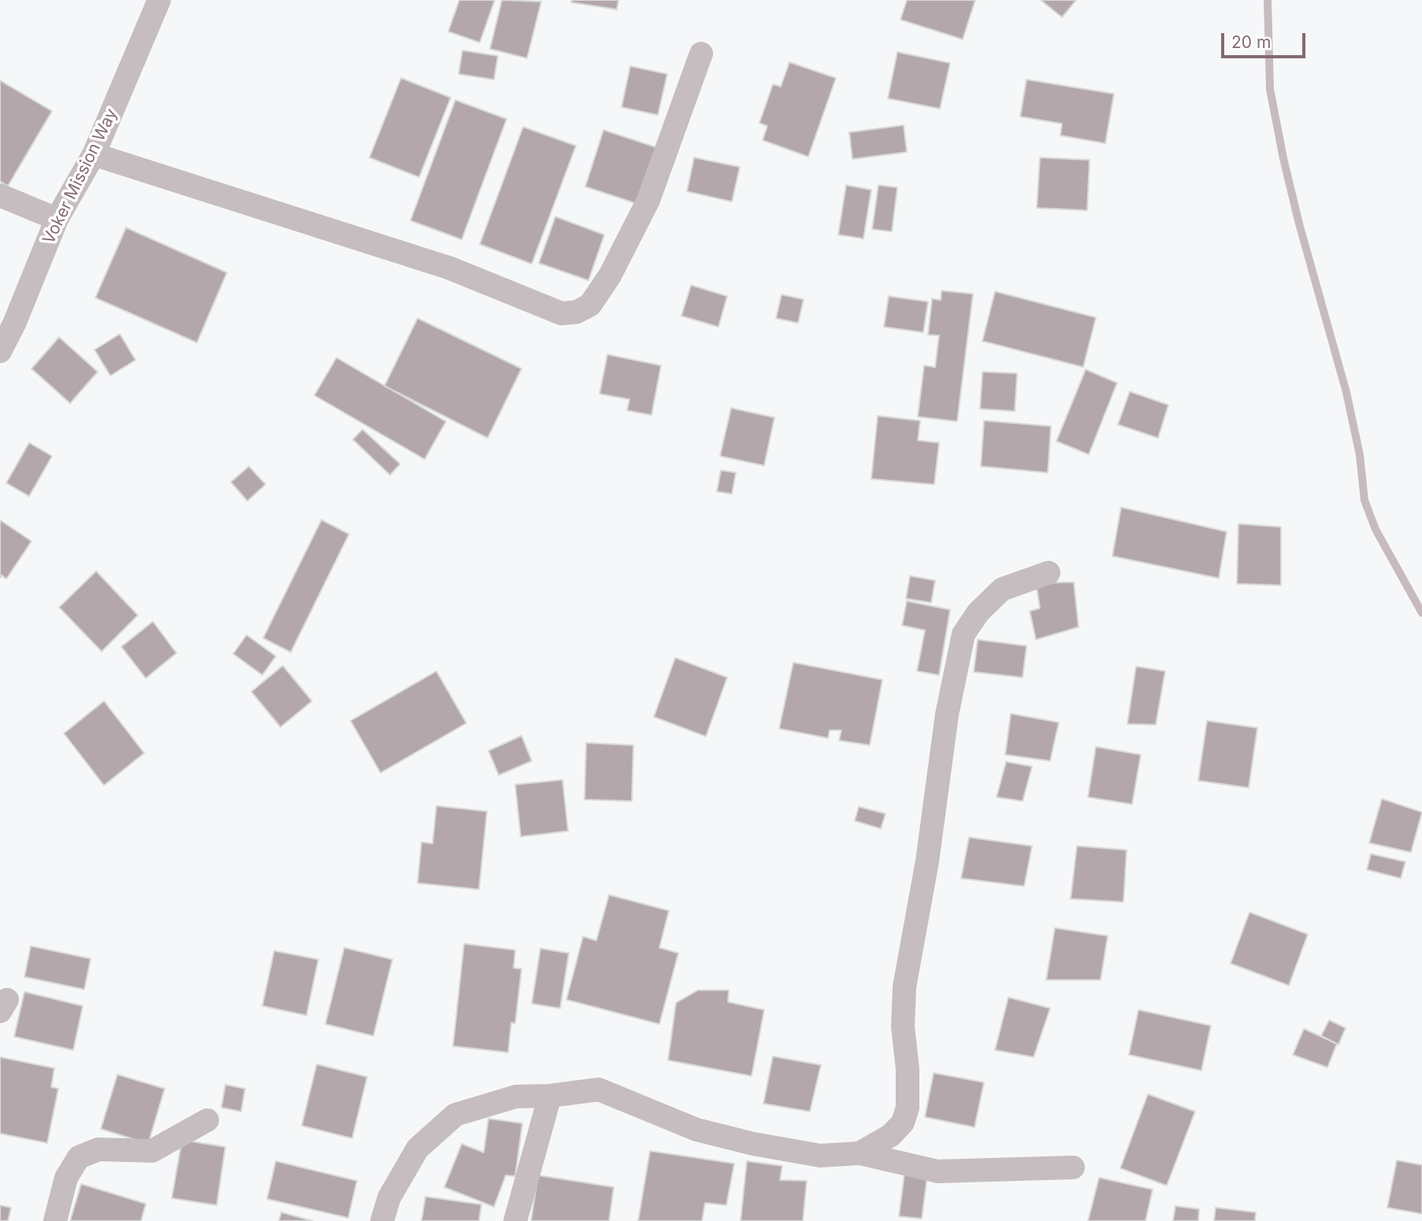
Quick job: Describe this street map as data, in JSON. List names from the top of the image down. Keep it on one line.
{"streets":{"street":["Voker Mission Way"]},"scale_bar":"20 m"}
